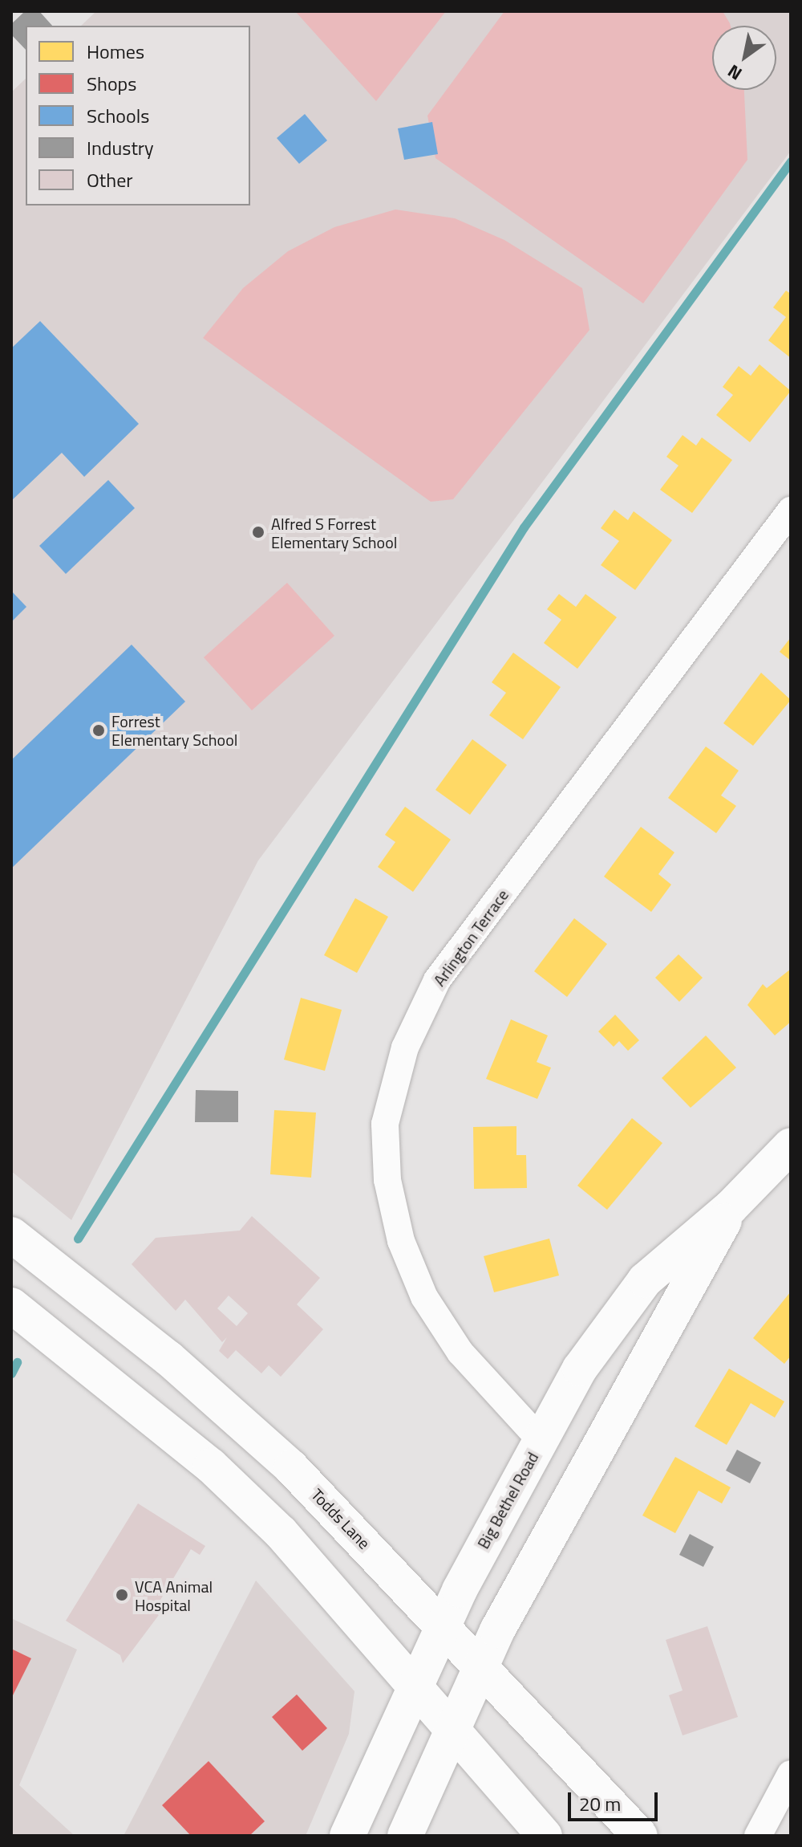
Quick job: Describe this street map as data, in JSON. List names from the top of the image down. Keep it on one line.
{"streets":{"main road":["Big Bethel Road","Todds Lane"],"street":["Arlington Terrace"]},"crossings":[["Arlington Terrace","Big Bethel Road"],["Big Bethel Road","Todds Lane"]],"places":["Alfred S Forrest Elementary School","Forrest Elementary School","VCA Animal Hospital"],"legend":["Homes","Shops","Schools","Industry","Other"],"scale_bar":"20 m","north":"bottom left"}
